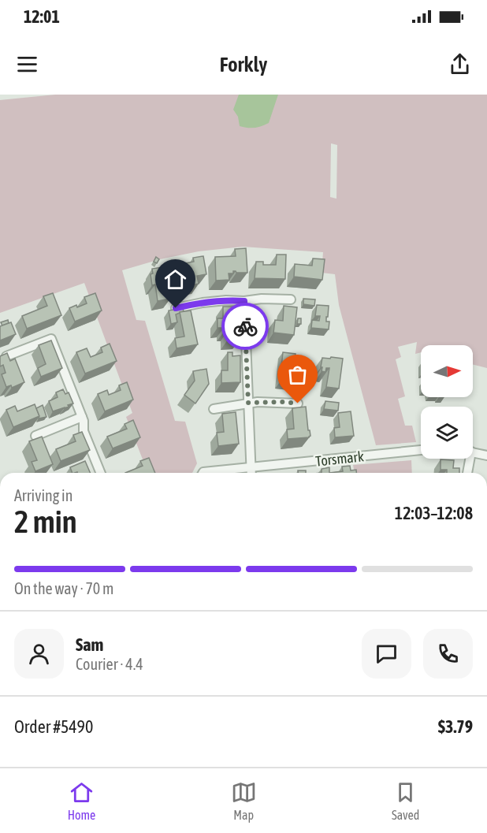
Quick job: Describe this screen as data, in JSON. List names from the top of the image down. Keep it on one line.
{"streets":{"street":["Torsmark"]},"north":"right","page":{"status":"12:01","header":"Forkly","heading":["2 min","Arriving in","12:03–12:08"],"panel":["Sam","Courier · 4.4","Order #5490","$3.79"],"bar":"On the way · 70 m","tabs":["Home","Map","Saved"]}}
